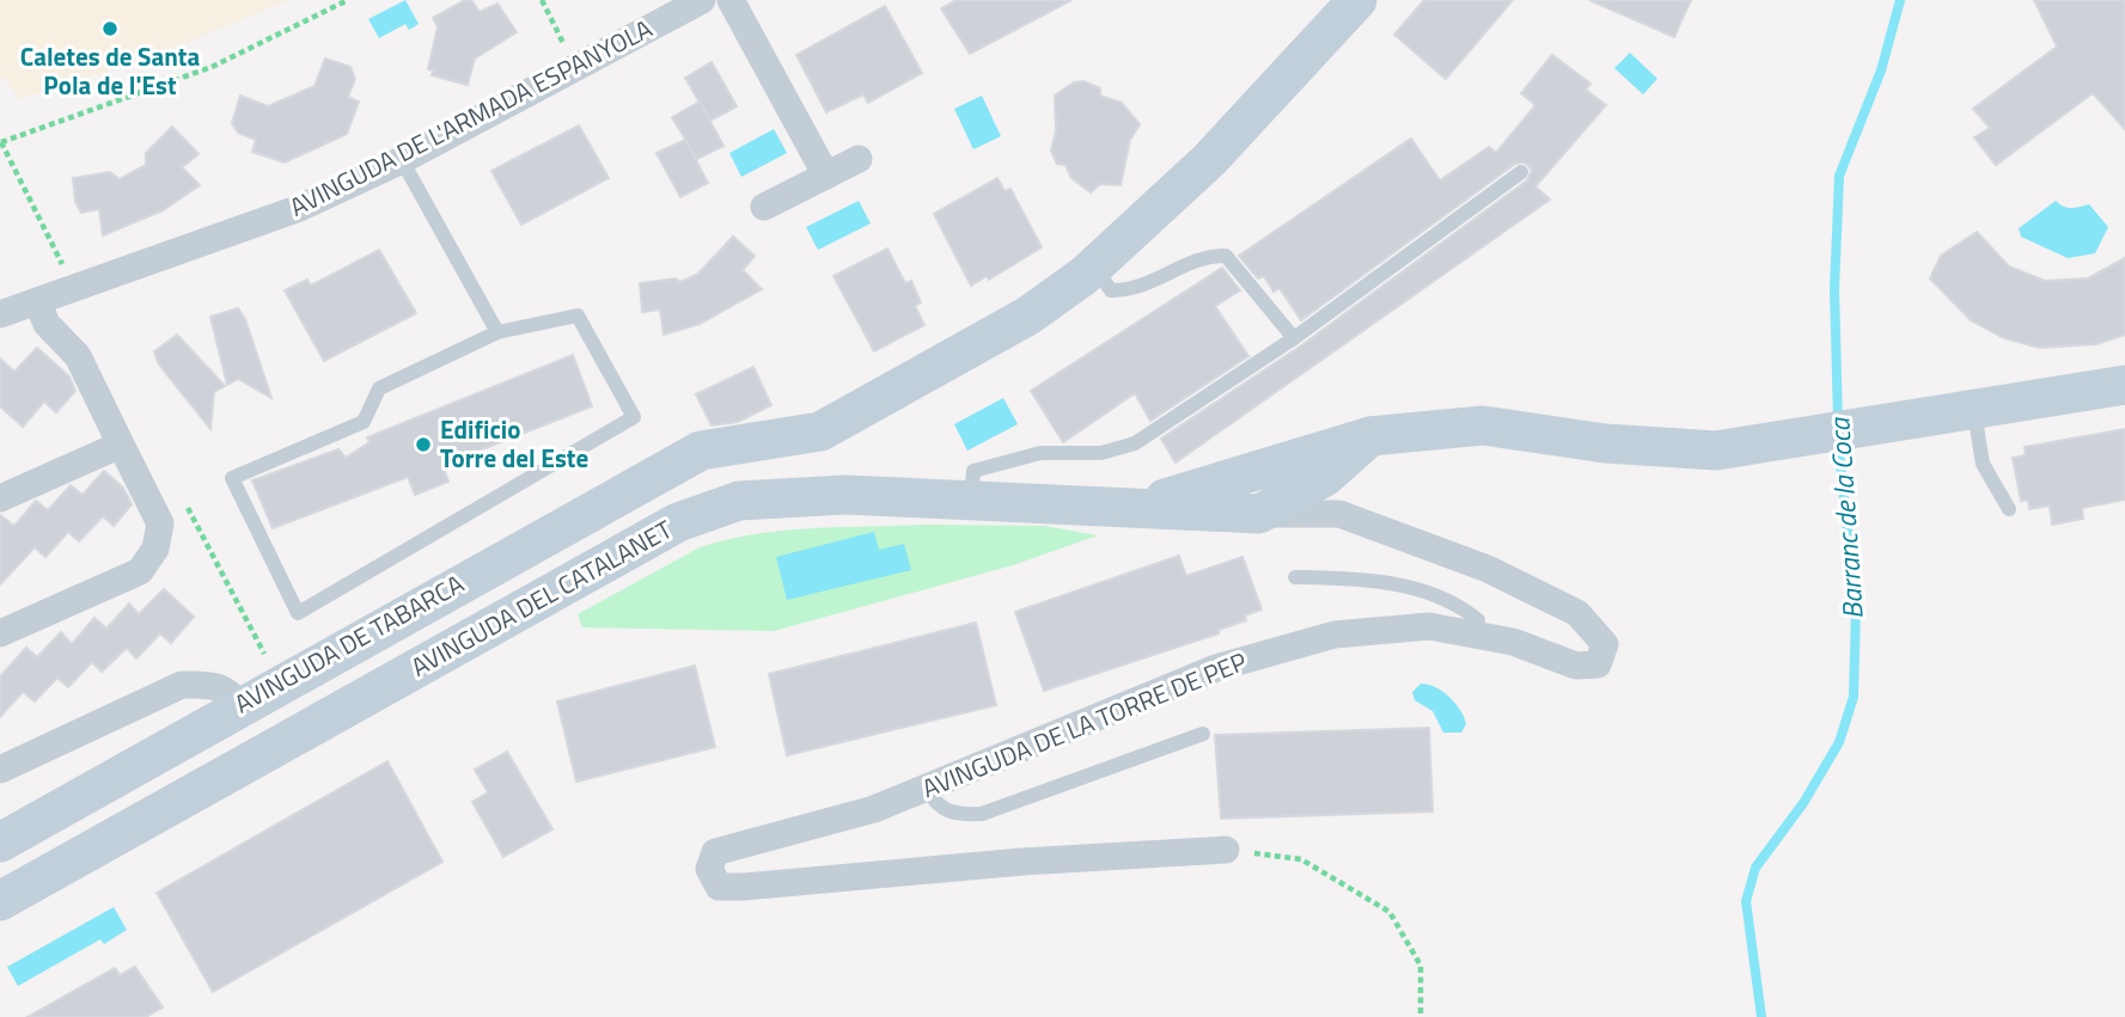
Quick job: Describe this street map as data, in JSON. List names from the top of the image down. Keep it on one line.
{"streets":{"main road":["AVINGUDA DEL CATALANET","AVINGUDA DE TABARCA"],"street":["AVINGUDA DE L'ARMADA ESPANYOLA","AVINGUDA DE LA TORRE DE PEP"]},"crossings":[["AVINGUDA DEL CATALANET","AVINGUDA DE LA TORRE DE PEP"]],"water":["Barranc de la Coca"],"places":["Caletes de Santa Pola de l'Est","Edificio Torre del Este"]}
